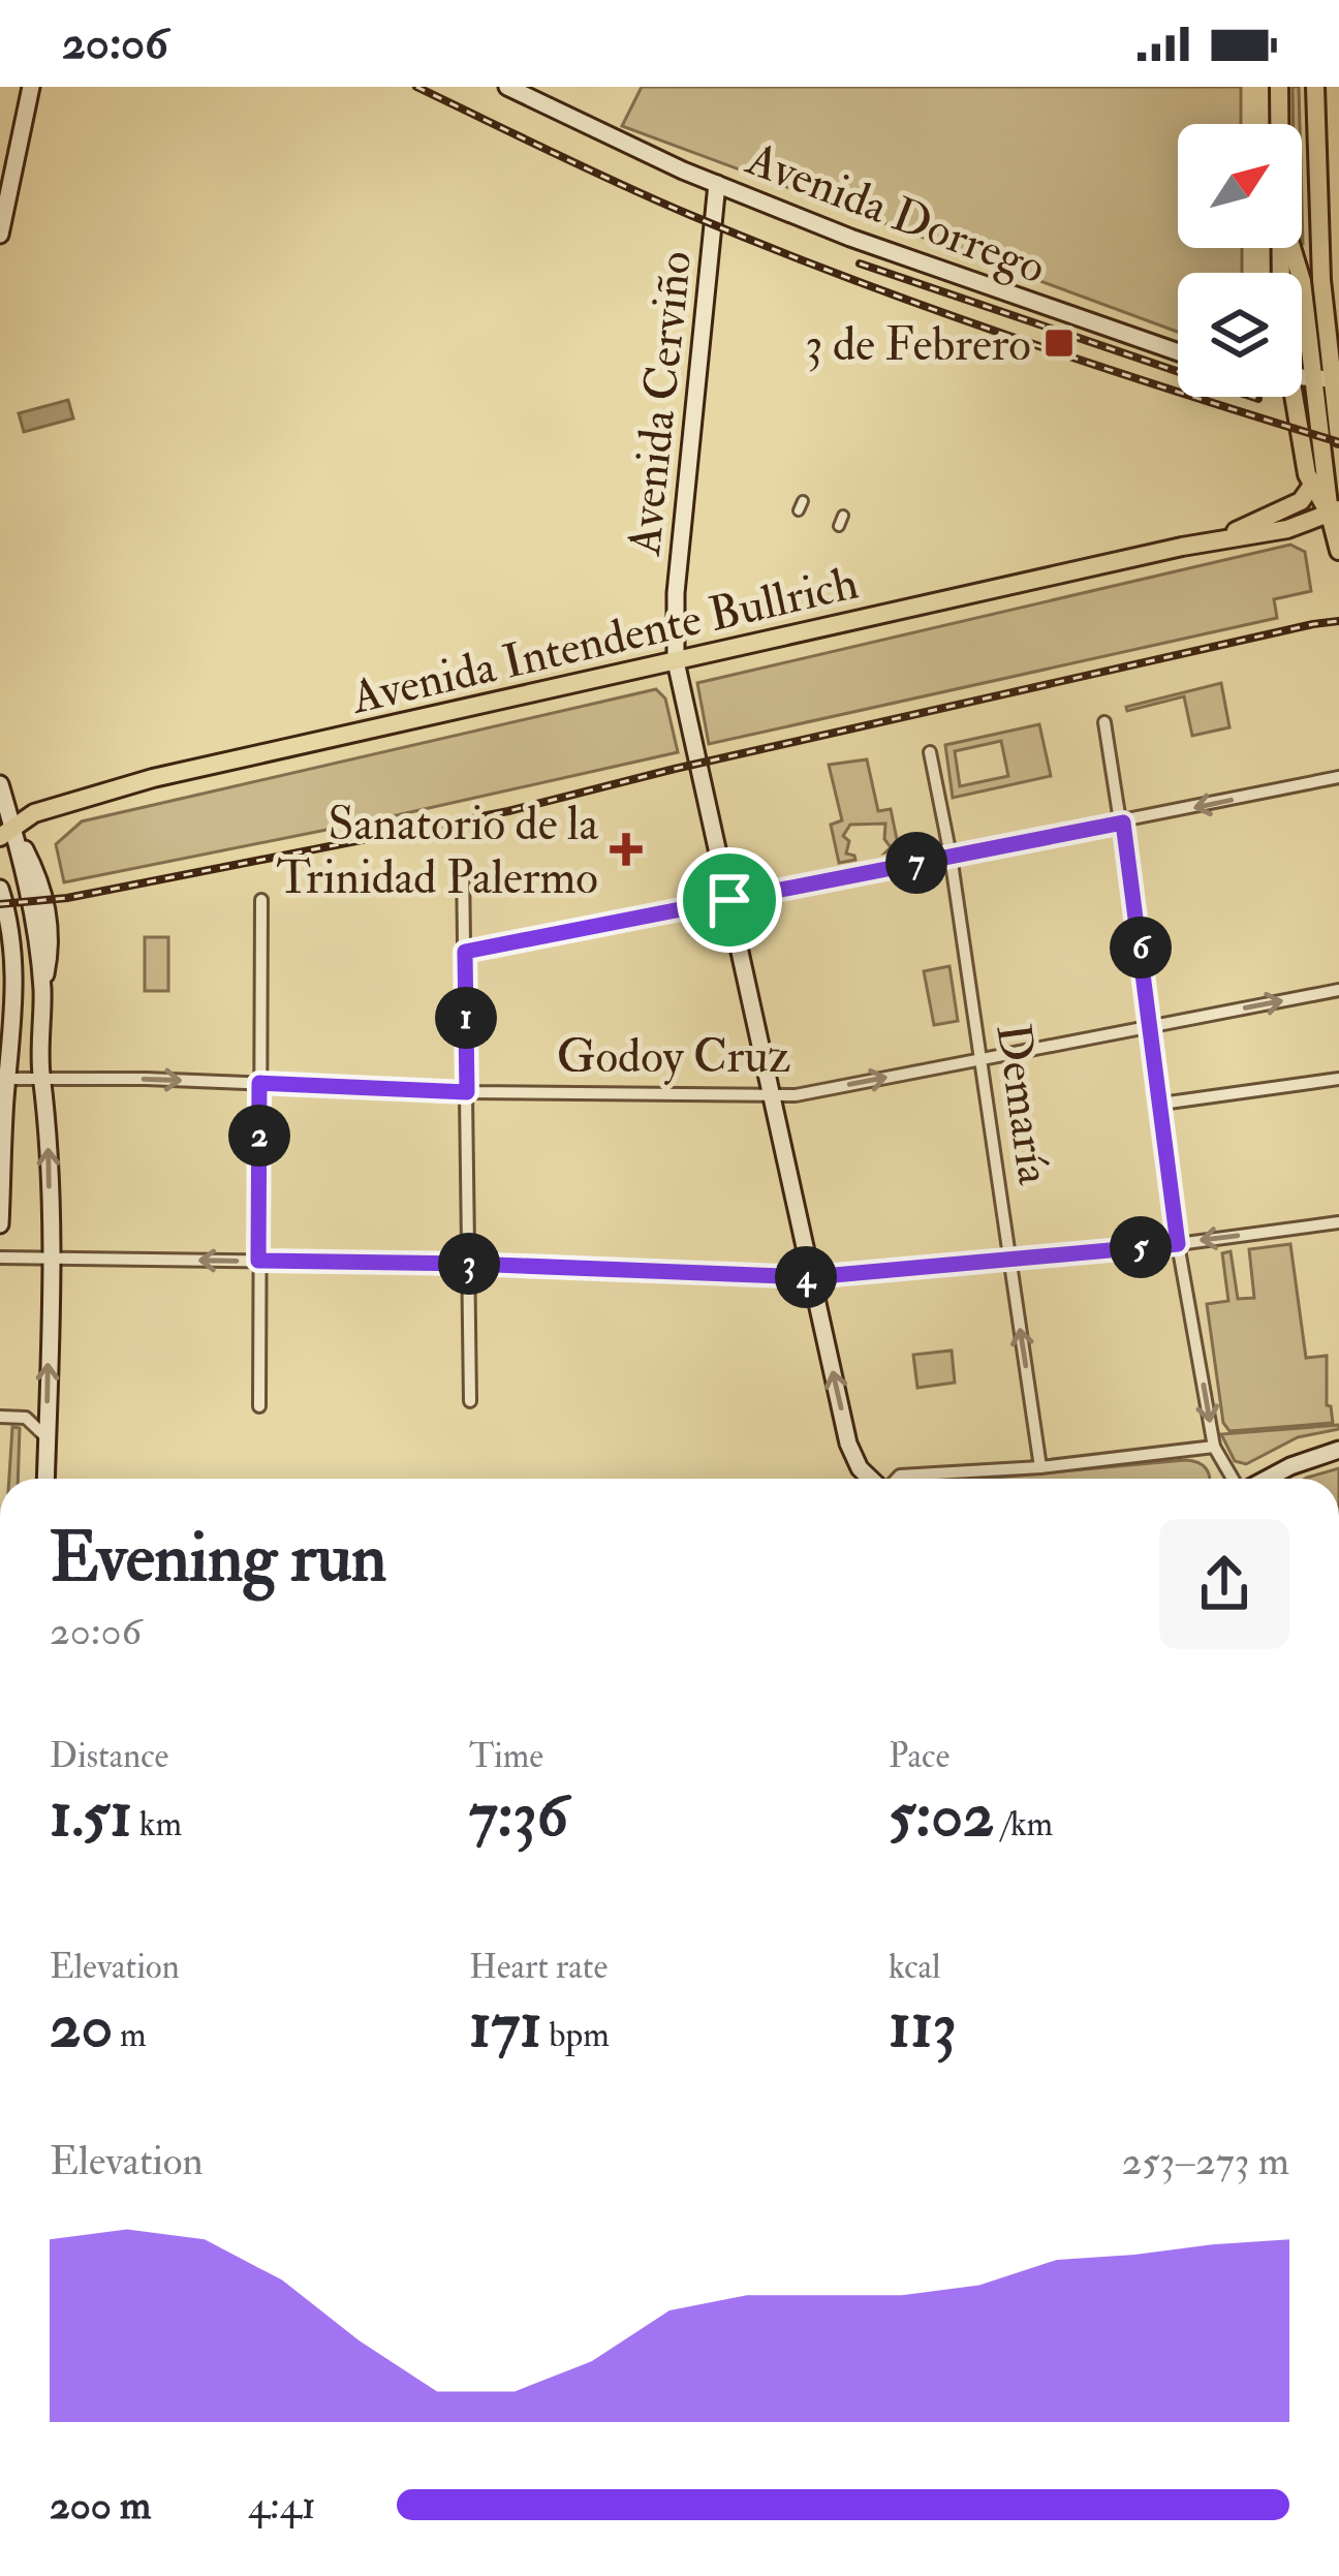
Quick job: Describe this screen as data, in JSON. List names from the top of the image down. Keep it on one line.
{"streets":{"main road":["Avenida Dorrego","Avenida Cerviño","Avenida Intendente Bullrich"],"street":["Godoy Cruz","Demaría"]},"crossings":[["Avenida Dorrego","Avenida Cerviño"],["Avenida Cerviño","Avenida Intendente Bullrich"],["Avenida Cerviño","Godoy Cruz"],["Godoy Cruz","Demaría"]],"one_way":["Godoy Cruz"],"places":{"transit":["3 de Febrero"],"health":["Sanatorio de la Trinidad Palermo"]},"north":"top right","page":{"status":"20:06","pins":["7","6","1","2","5","3","4"],"heading":["Evening run","20:06"],"stats":[["Distance","1.51 km"],["Time","7:36"],["Pace","5:02 /km"],["Elevation","20 m"],["Heart rate","171 bpm"],["kcal","113"]],"chart":["Elevation","253–273 m"],"list":[{"name":"200 m","note":"4:41"}]}}
